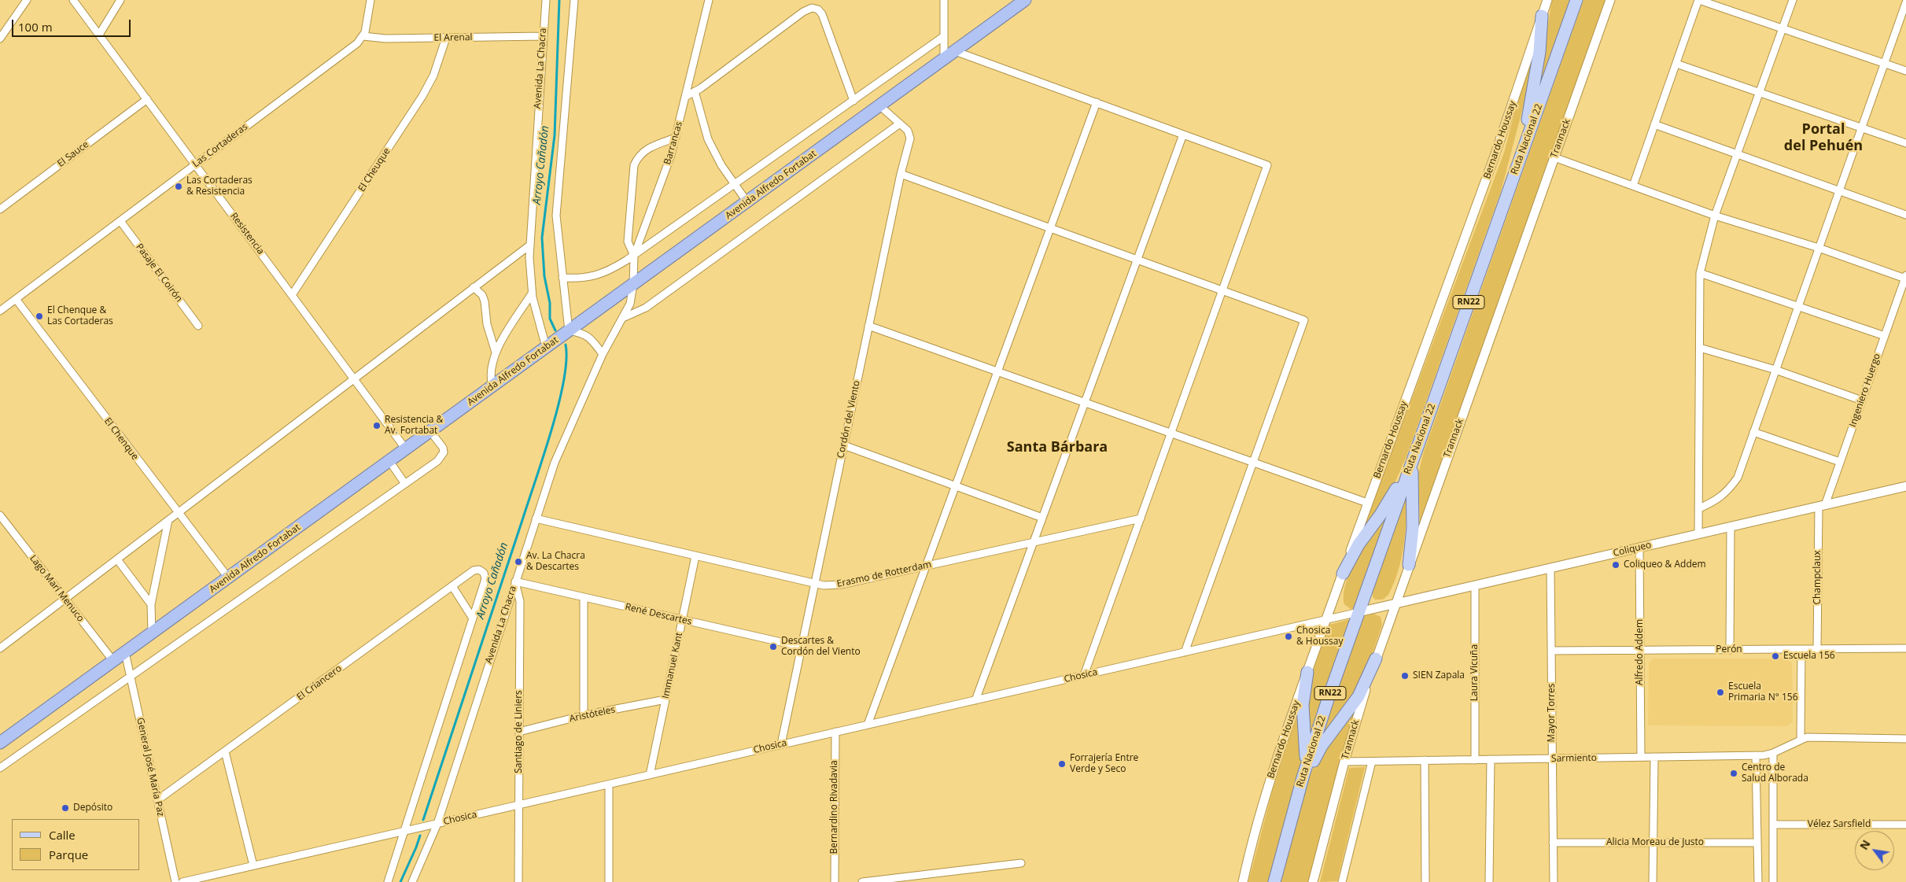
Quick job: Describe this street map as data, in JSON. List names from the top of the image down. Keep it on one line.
{"streets":{"highway":["Avenida Alfredo Fortabat"],"main road":["Ruta Nacional 22","RN22"],"street":["El Arenal","Avenida La Chacra","Trannack","Bernardo Houssay","Barrancas","Las Cortaderas","El Sauce","El Cheuque","Resistencia","Pasaje El Coirón","Ingeniero Huergo","Cordón del Viento","El Chenque","Coliqueo","Erasmo de Rotterdam","Champclaux","Lago Marí Menuco","René Descartes","Perón","Alfredo Addem","Immanuel Kant","Laura Vicuña","Chosica","El Criancero","Mayor Torres","Aristóteles","Santiago de Liniers","Sarmiento","General José María Paz","Bernardino Rivadavia","Vélez Sarsfield","Alicia Moreau de Justo"]},"crossings":[["El Arenal","Avenida La Chacra"],["El Arenal","Las Cortaderas"],["El Arenal","El Cheuque"],["Avenida La Chacra","Barrancas"],["Avenida La Chacra","Avenida Alfredo Fortabat"],["Avenida La Chacra","Erasmo de Rotterdam"],["Avenida La Chacra","René Descartes"],["Avenida La Chacra","Chosica"],["Avenida La Chacra","Santiago de Liniers"],["Trannack","Coliqueo"],["Trannack","Sarmiento"],["Ruta Nacional 22","Coliqueo"],["Ruta Nacional 22","Chosica"],["Bernardo Houssay","Chosica"],["Barrancas","Avenida Alfredo Fortabat"],["Las Cortaderas","Resistencia"],["Las Cortaderas","Pasaje El Coirón"],["Las Cortaderas","El Chenque"],["El Sauce","Resistencia"],["El Cheuque","Resistencia"],["Avenida Alfredo Fortabat","Resistencia"],["Avenida Alfredo Fortabat","Cordón del Viento"],["Avenida Alfredo Fortabat","El Chenque"],["Avenida Alfredo Fortabat","Lago Marí Menuco"],["Avenida Alfredo Fortabat","General José María Paz"],["Ingeniero Huergo","Coliqueo"],["Ingeniero Huergo","Champclaux"],["Cordón del Viento","Erasmo de Rotterdam"],["Cordón del Viento","René Descartes"],["Cordón del Viento","Chosica"],["Coliqueo","Champclaux"],["Coliqueo","Alfredo Addem"],["Coliqueo","Laura Vicuña"],["Coliqueo","Chosica"],["Coliqueo","Mayor Torres"],["Erasmo de Rotterdam","Immanuel Kant"],["Champclaux","Perón"],["René Descartes","Immanuel Kant"],["René Descartes","Santiago de Liniers"],["Perón","Alfredo Addem"],["Perón","Mayor Torres"],["Alfredo Addem","Sarmiento"],["Immanuel Kant","Chosica"],["Immanuel Kant","Aristóteles"],["Laura Vicuña","Sarmiento"],["Chosica","Santiago de Liniers"],["Chosica","Bernardino Rivadavia"],["El Criancero","General José María Paz"],["Mayor Torres","Sarmiento"],["Mayor Torres","Alicia Moreau de Justo"],["Aristóteles","Santiago de Liniers"]],"districts":["Portal del Pehuén","Santa Bárbara"],"water":["Arroyo Cañadón"],"places":["Las Cortaderas & Resistencia","El Chenque & Las Cortaderas","Resistencia & Av. Fortabat","Av. La Chacra & Descartes","Coliqueo & Addem","Chosica & Houssay","Descartes & Cordón del Viento","Escuela 156","SIEN Zapala","Escuela Primaria N° 156","Forrajería Entre Verde y Seco","Centro de Salud Alborada","Depósito"],"legend":["Calle","Parque"],"scale_bar":"100 m","north":"top left"}
